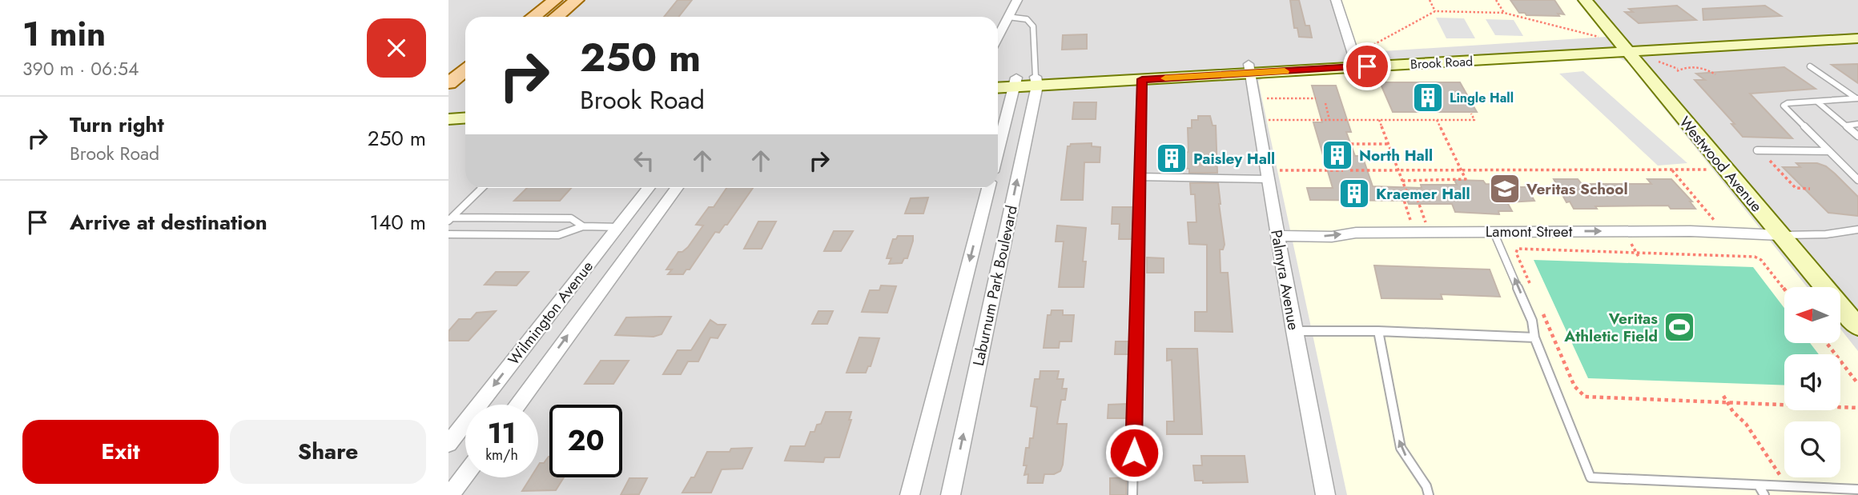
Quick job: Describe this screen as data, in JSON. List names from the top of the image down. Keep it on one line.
{"streets":{"main road":["Brook Road","Westwood Avenue"],"street":["Lamont Street","Palmyra Avenue","Laburnum Park Boulevard","Wilmington Avenue"]},"crossings":[["Brook Road","Westwood Avenue"],["Brook Road","Palmyra Avenue"],["Brook Road","Laburnum Park Boulevard"],["Westwood Avenue","Lamont Street"],["Lamont Street","Palmyra Avenue"]],"one_way":["Lamont Street"],"places":{"building":["Lingle Hall","North Hall","Paisley Hall","Kraemer Hall"],"school or university":["Veritas School"],"sports":["Veritas Athletic Field"]},"north":"left","page":{"heading":["1 min","390 m · 06:54"],"turn":["250 m","Brook Road"],"list":[{"name":"Turn right","note":"Brook Road","value":"250 m"},{"name":"Arrive at destination","value":"140 m"}],"speed":"11 km/h","limit":"20","buttons":["Exit","Share"]}}
